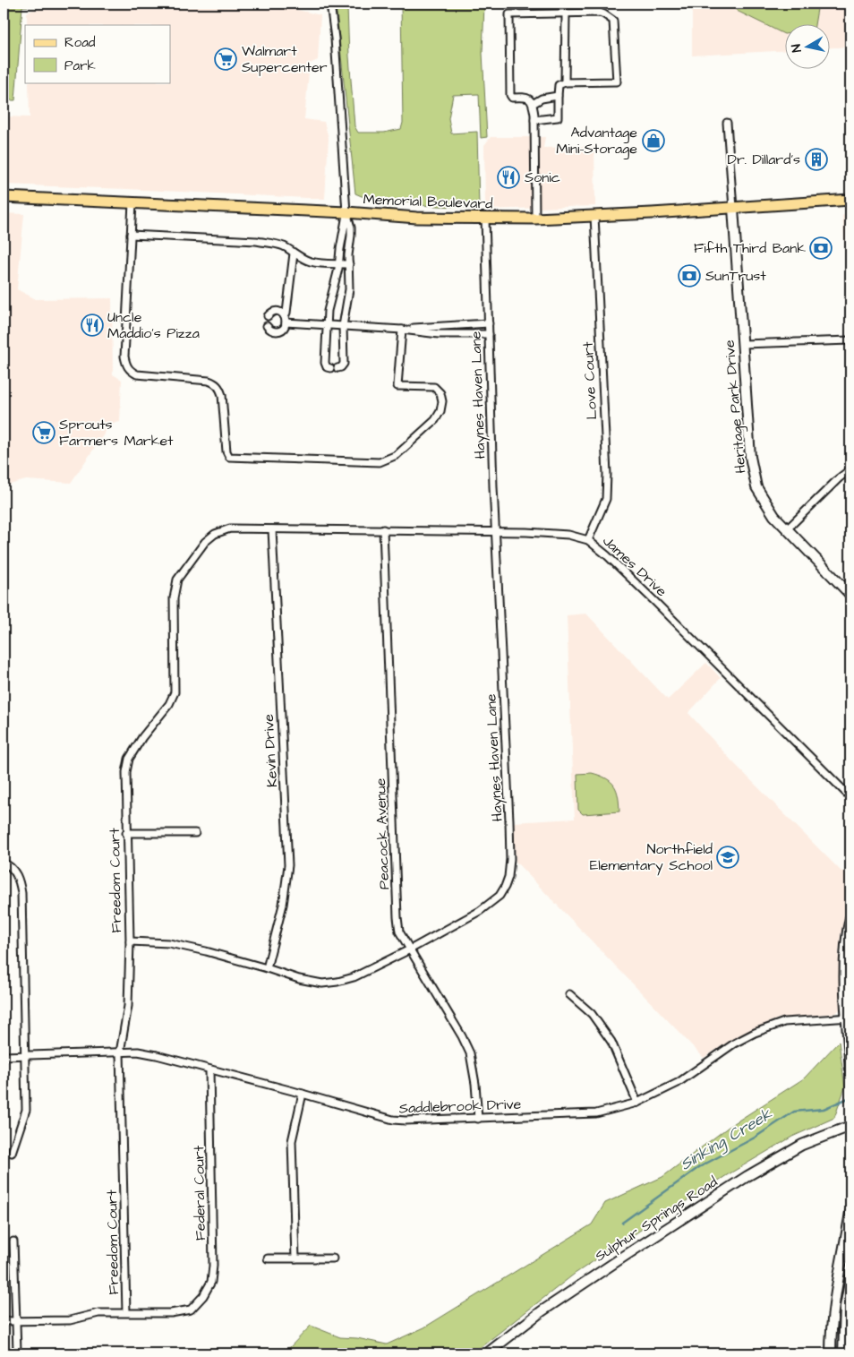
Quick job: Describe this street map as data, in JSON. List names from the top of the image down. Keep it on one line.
{"streets":{"main road":["Memorial Boulevard"],"street":["Love Court","Haynes Haven Lane","Heritage Park Drive","James Drive","Kevin Drive","Peacock Avenue","Freedom Court","Saddlebrook Drive","Federal Court","Sulphur Springs Road"]},"crossings":[["Memorial Boulevard","Love Court"],["Memorial Boulevard","Haynes Haven Lane"],["Memorial Boulevard","Heritage Park Drive"],["Love Court","James Drive"],["Haynes Haven Lane","James Drive"],["Haynes Haven Lane","Kevin Drive"],["Haynes Haven Lane","Peacock Avenue"],["Haynes Haven Lane","Freedom Court"],["James Drive","Kevin Drive"],["James Drive","Peacock Avenue"],["James Drive","Freedom Court"],["Kevin Drive","Freedom Court"],["Peacock Avenue","Saddlebrook Drive"],["Freedom Court","Saddlebrook Drive"],["Freedom Court","Federal Court"],["Saddlebrook Drive","Federal Court"]],"water":["Sinking Creek"],"places":{"supermarket":["Walmart Supercenter","Sprouts Farmers Market"],"shop":["Advantage Mini-Storage"],"building":["Dr. Dillard's"],"restaurant":["Sonic","Uncle Maddio's Pizza"],"bank":["Fifth Third Bank","SunTrust"],"school or university":["Northfield Elementary School"]},"legend":["Road","Park"],"north":"left"}
